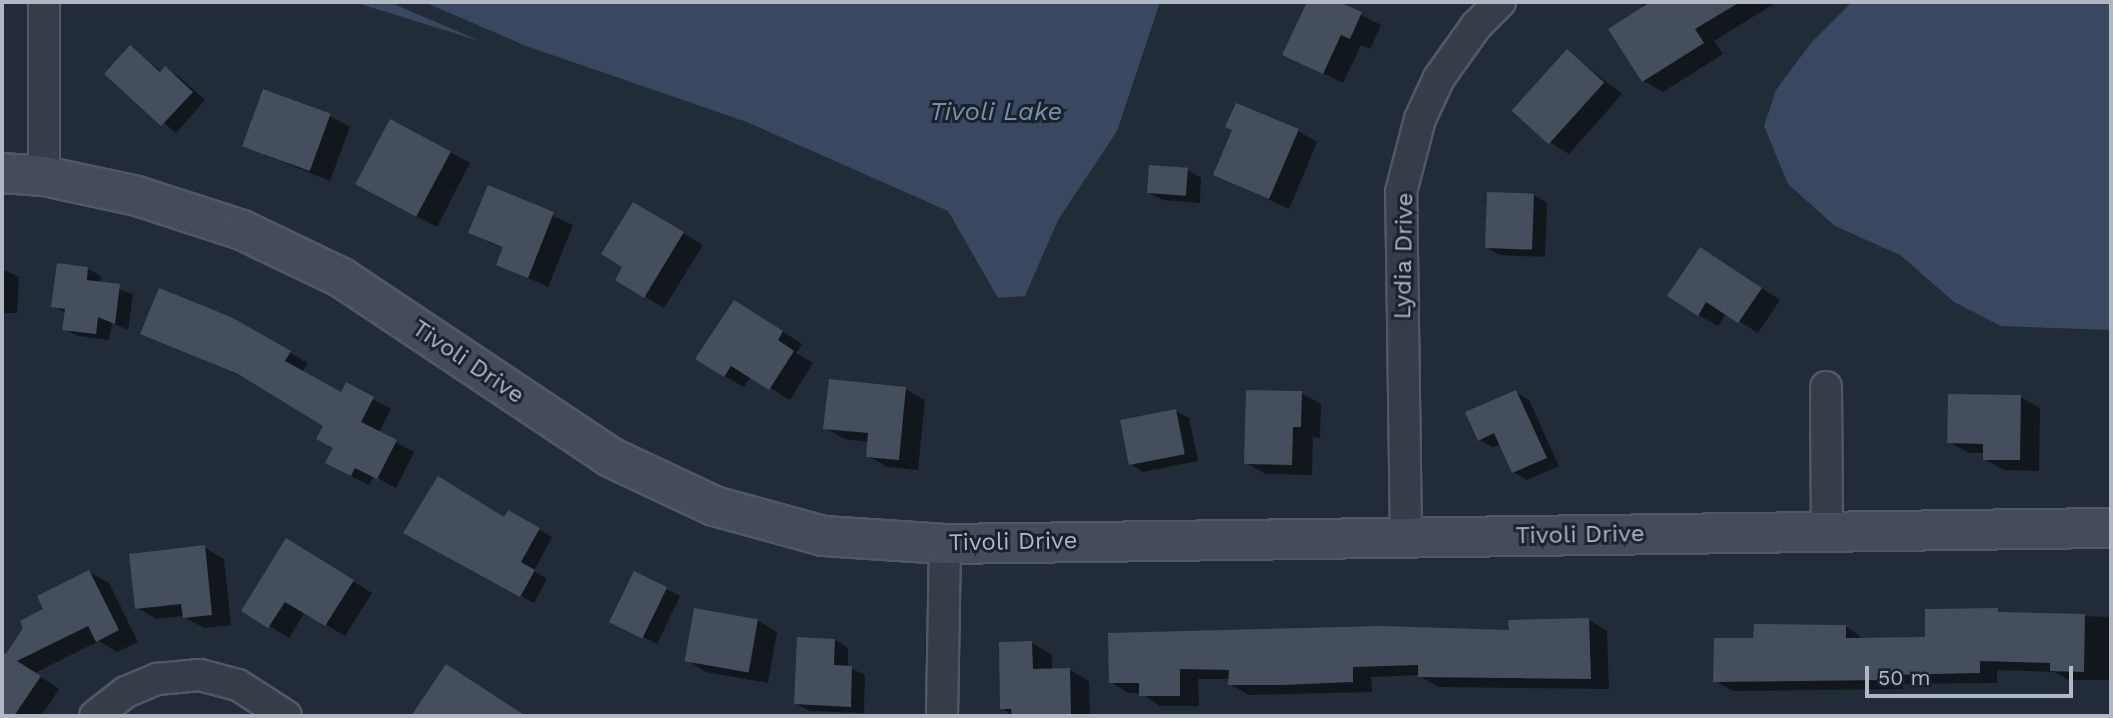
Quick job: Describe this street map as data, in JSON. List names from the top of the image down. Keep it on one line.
{"streets":{"street":["Lydia Drive","Tivoli Drive"]},"crossings":[["Lydia Drive","Tivoli Drive"]],"water":["Tivoli Lake"],"scale_bar":"50 m"}
